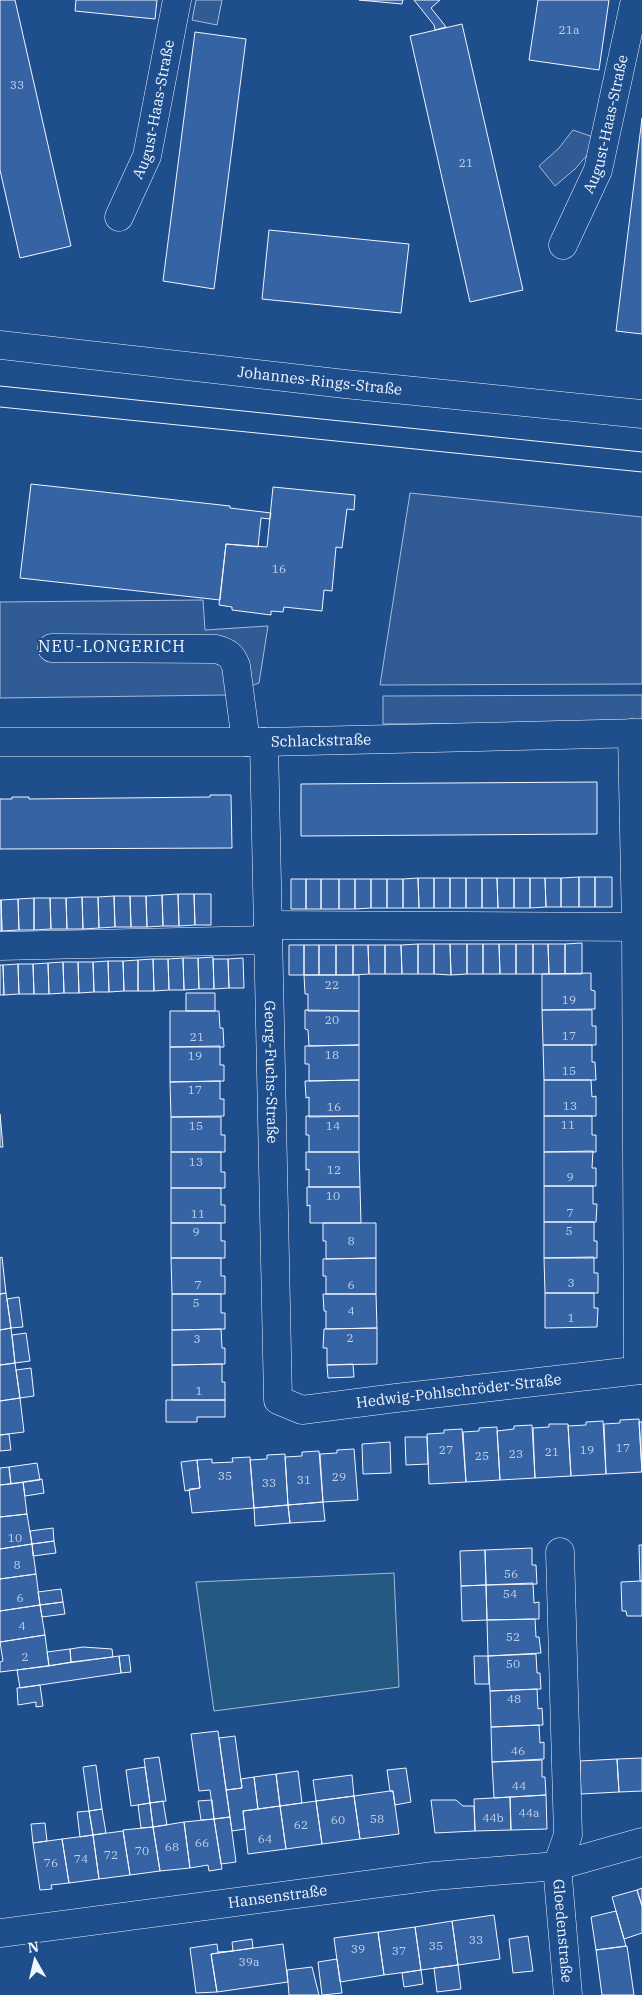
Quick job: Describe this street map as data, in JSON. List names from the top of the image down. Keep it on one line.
{"streets":{"street":["August-Haas-Straße","Johannes-Rings-Straße","Schlackstraße","Georg-Fuchs-Straße","Hedwig-Pohlschröder-Straße","Hansenstraße","Gloedenstraße"]},"crossings":[["Schlackstraße","Georg-Fuchs-Straße"],["Georg-Fuchs-Straße","Hedwig-Pohlschröder-Straße"],["Hansenstraße","Gloedenstraße"]],"districts":["NEU-LONGERICH"],"house_numbers":["21a","33","21","16","22","19","20","17","21","18","19","15","17","13","16","11","15","14","13","12","9","10","7","11","5","9","8","3","7","6","5","4","1","2","3","1","17","27","19","21","23","25","35","29","31","33","10","8","56","54","6","4","52","2","50","48","46","44","44a","44b","58","60","62","64","66","68","70","72","74","76","33","35","39","37","39a"],"north":"top"}
